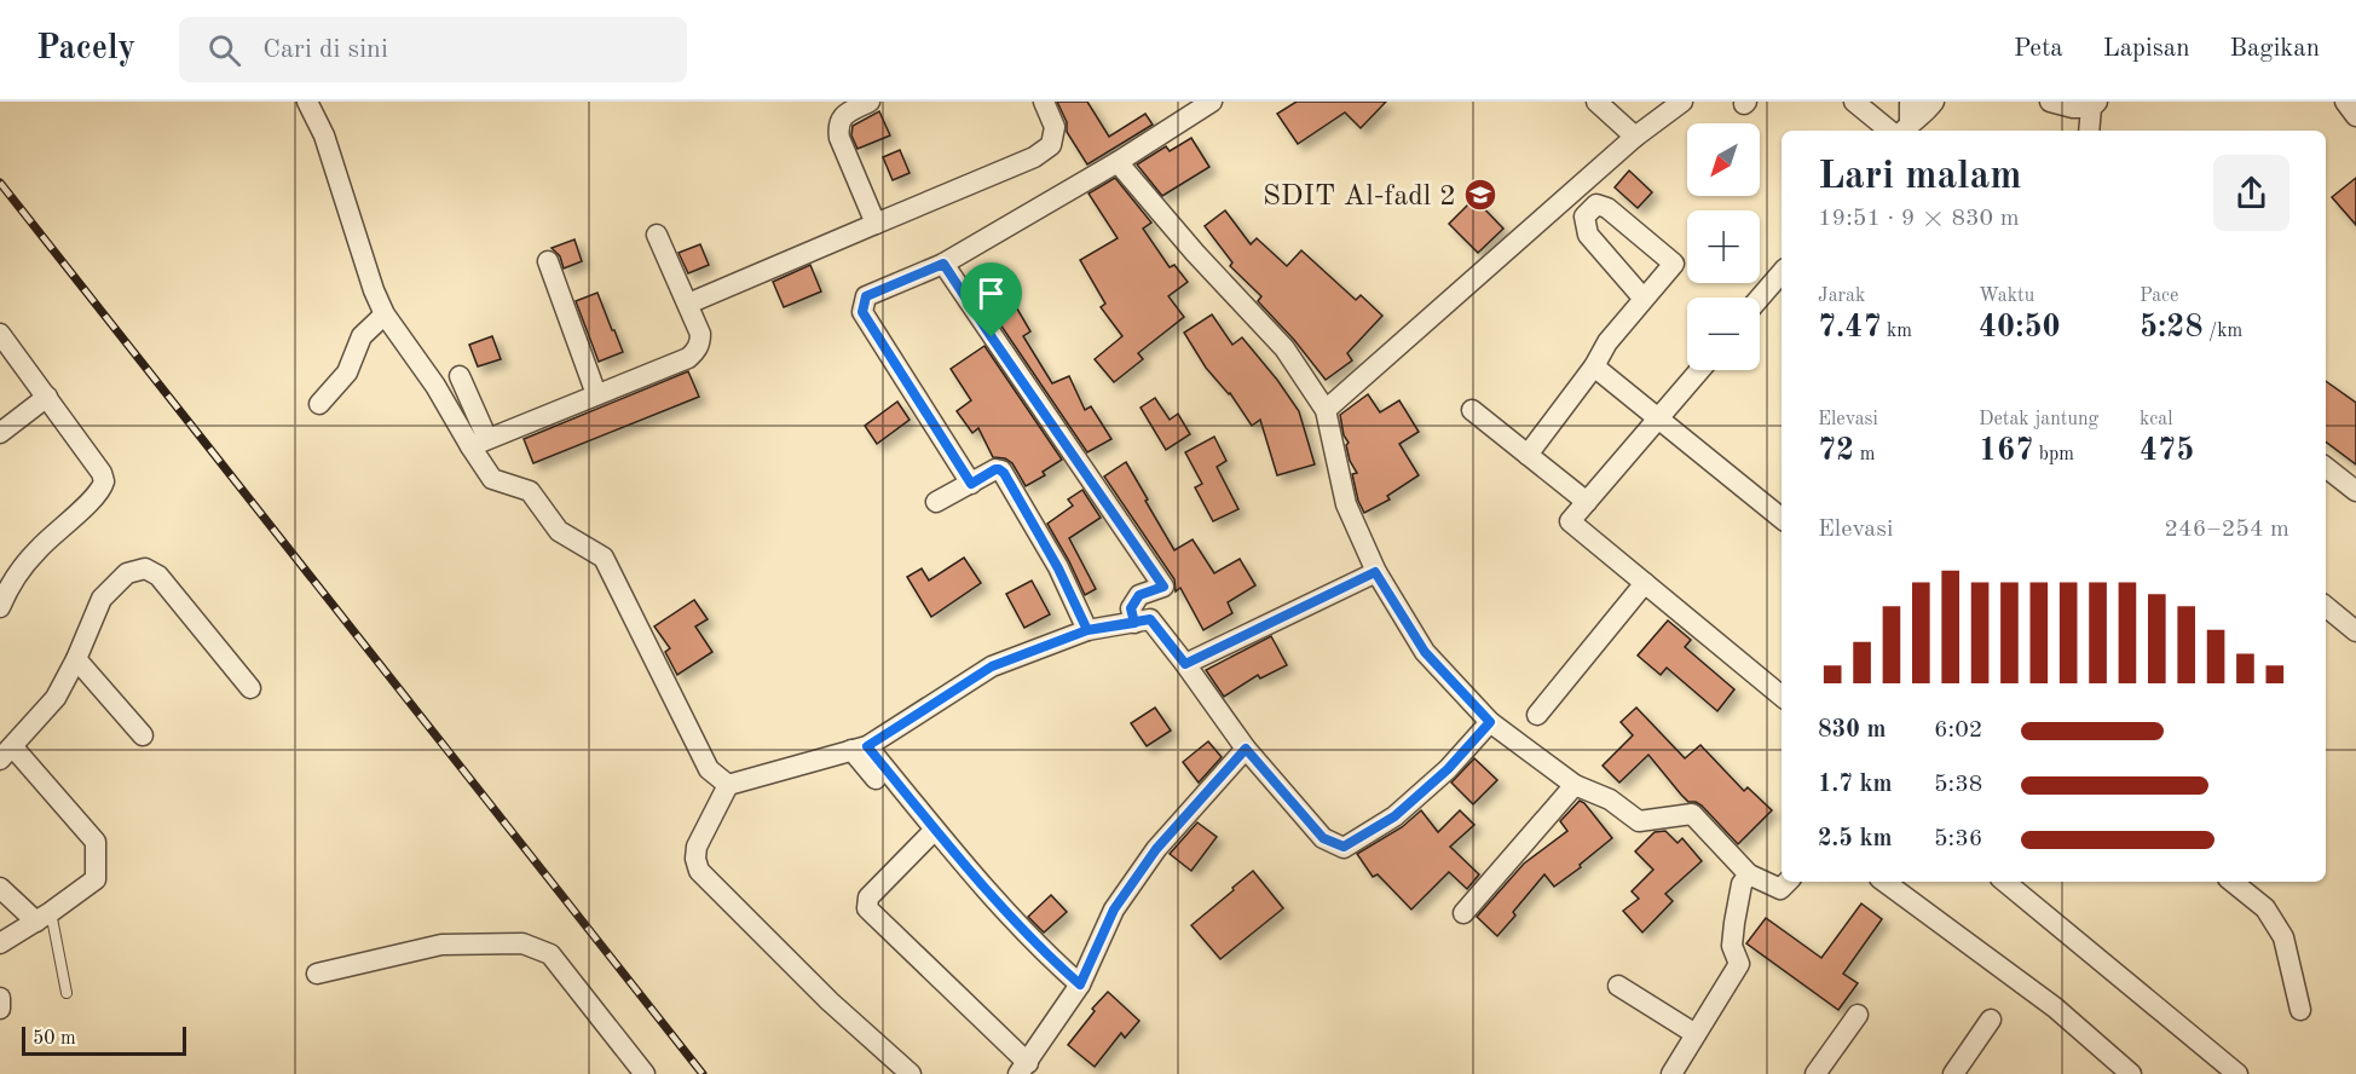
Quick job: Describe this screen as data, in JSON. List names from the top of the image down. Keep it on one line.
{"places":{"school or university":["SDIT Al-fadl 2"]},"scale_bar":"50 m","north":"bottom left","page":{"header":"Pacely","search":"Cari di sini","nav":["Peta","Lapisan","Bagikan"],"map_buttons":["+","−"],"heading":["Lari malam","19:51 · 9 × 830 m"],"stats":[["Jarak","7.47 km"],["Waktu","40:50"],["Pace","5:28 /km"],["Elevasi","72 m"],["Detak jantung","167 bpm"],["kcal","475"]],"chart":["Elevasi","246–254 m"],"list":[{"name":"830 m","note":"6:02"},{"name":"1.7 km","note":"5:38"},{"name":"2.5 km","note":"5:36"}],"scale":"50 m"}}
